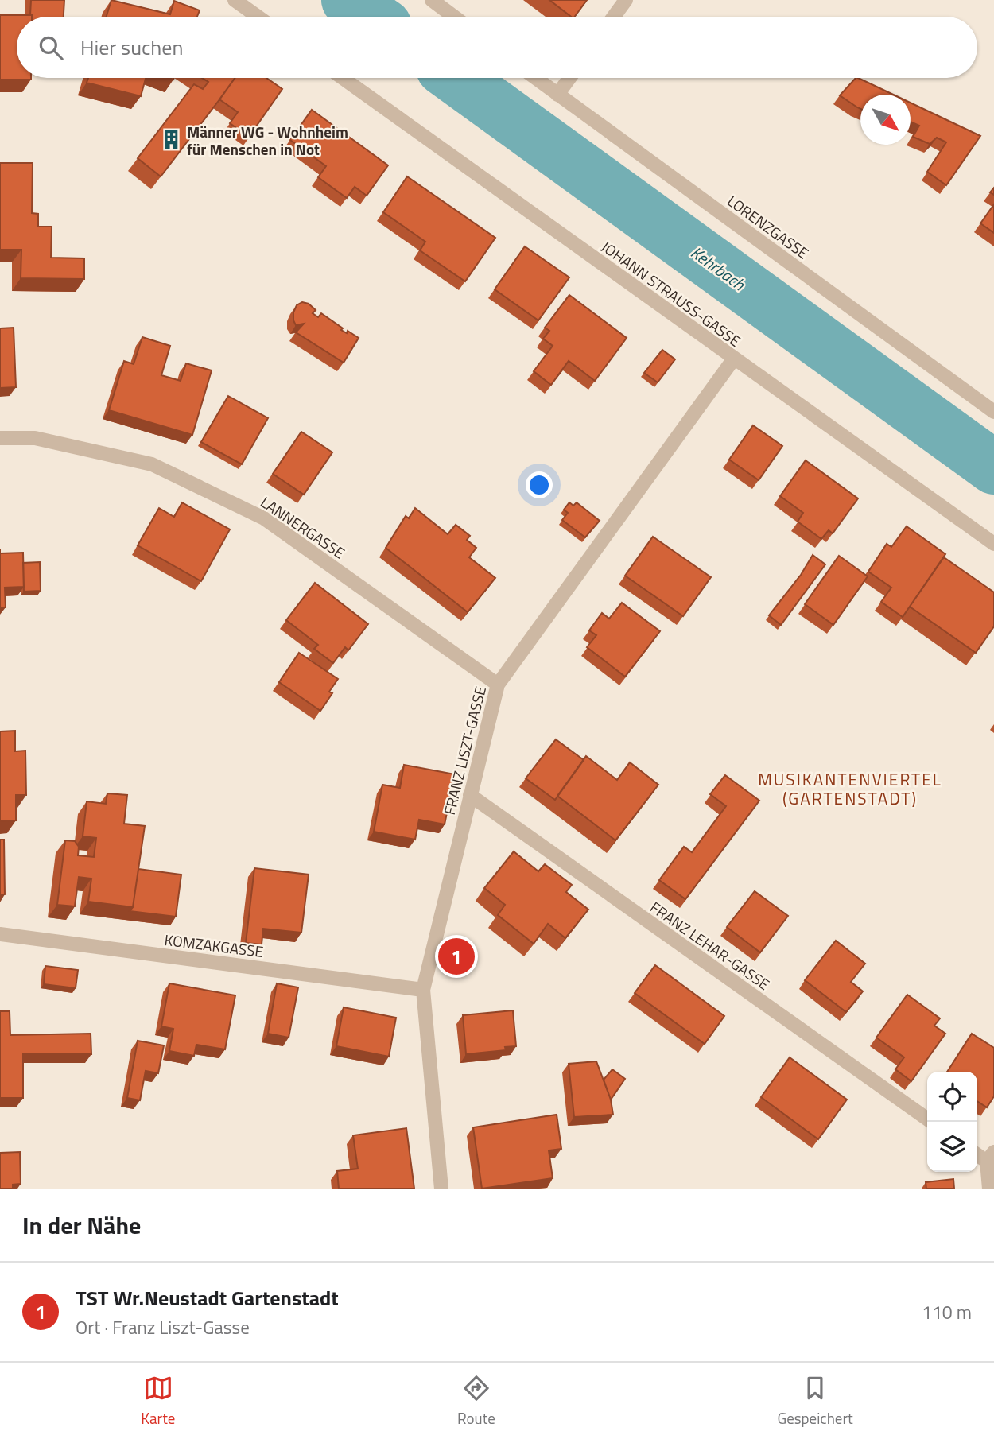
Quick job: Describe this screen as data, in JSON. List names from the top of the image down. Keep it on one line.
{"streets":{"street":["LORENZGASSE","JOHANN STRAUSS-GASSE","LANNERGASSE","FRANZ LISZT-GASSE","KOMZAKGASSE","FRANZ LEHAR-GASSE"]},"crossings":[["JOHANN STRAUSS-GASSE","FRANZ LISZT-GASSE"],["LANNERGASSE","FRANZ LISZT-GASSE"],["FRANZ LISZT-GASSE","KOMZAKGASSE"],["FRANZ LISZT-GASSE","FRANZ LEHAR-GASSE"]],"districts":["MUSIKANTENVIERTEL (GARTENSTADT)"],"water":["Kehrbach"],"places":{"building":["Männer WG - Wohnheim für Menschen in Not"]},"north":"bottom right","page":{"search":"Hier suchen","pins":"1","heading":"In der Nähe","list":[{"mark":"1","name":"TST Wr.Neustadt Gartenstadt","note":"Ort · Franz Liszt-Gasse","value":"110 m"}],"nav":["Karte","Route","Gespeichert"]}}
